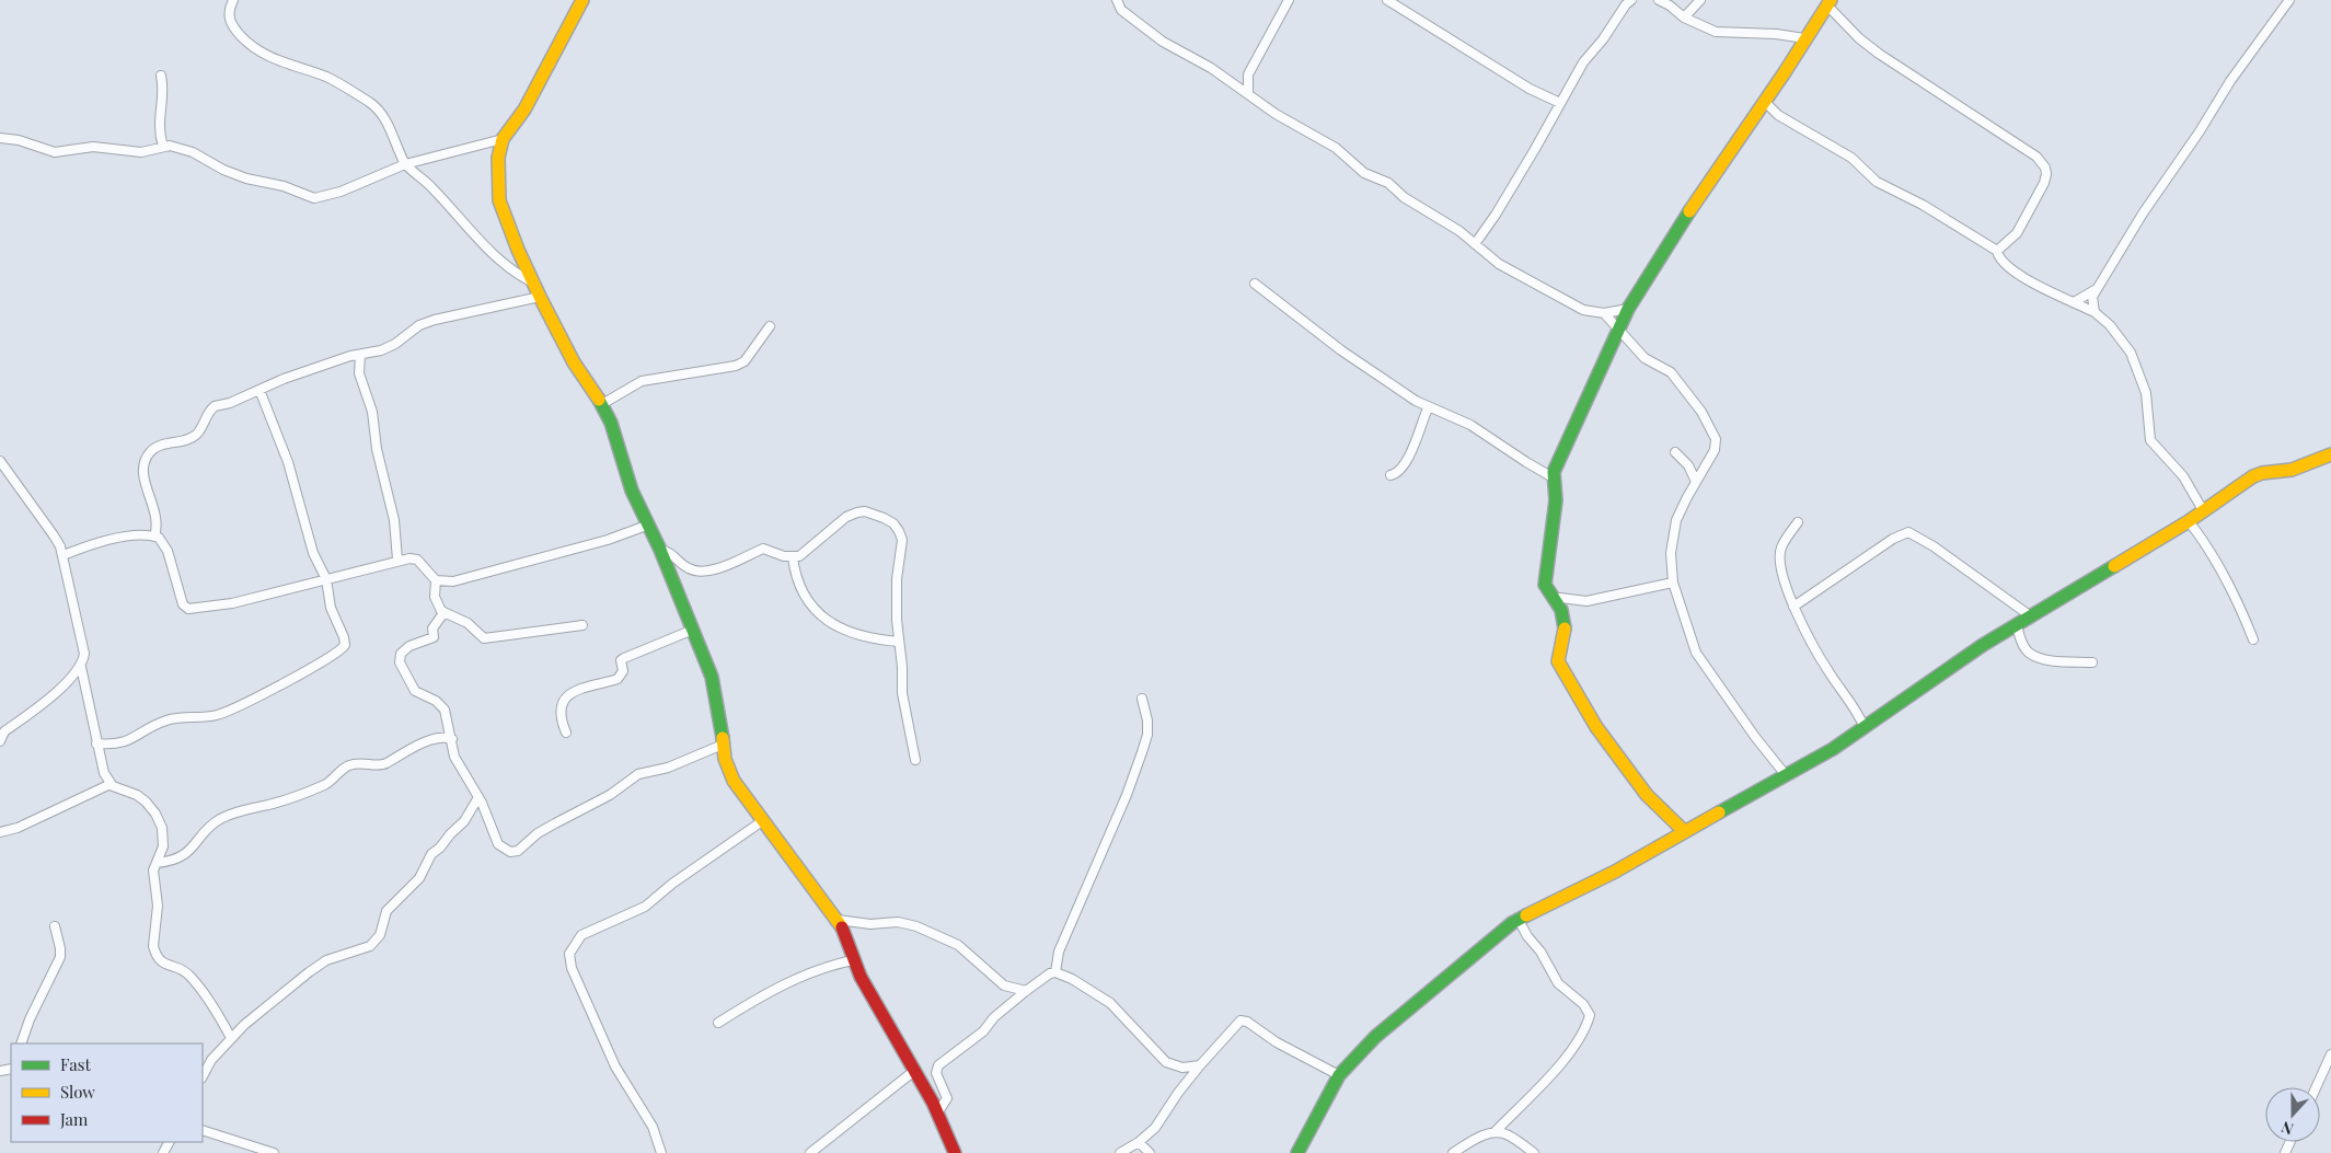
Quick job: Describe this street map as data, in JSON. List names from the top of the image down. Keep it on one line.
{"legend":["Fast","Slow","Jam"],"north":"bottom"}
